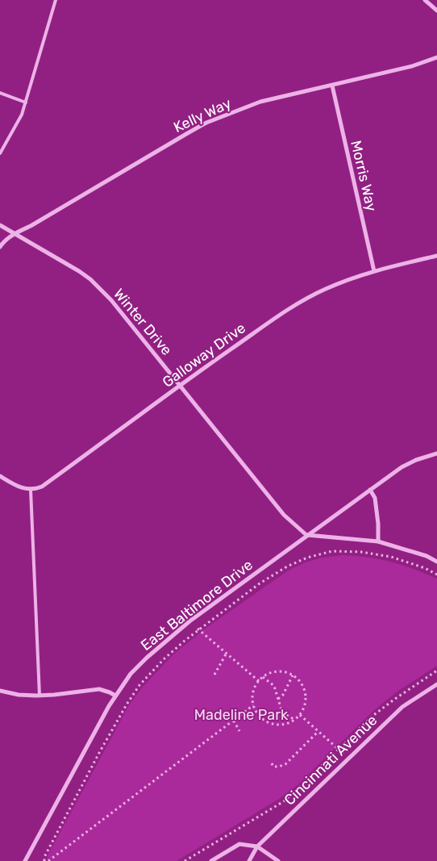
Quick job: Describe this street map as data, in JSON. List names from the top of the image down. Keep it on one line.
{"streets":{"street":["Kelly Way","Morris Way","Winter Drive","Galloway Drive","East Baltimore Drive","Cincinnati Avenue"]},"crossings":[["Kelly Way","Morris Way"],["Kelly Way","Winter Drive"],["Morris Way","Galloway Drive"],["Winter Drive","Galloway Drive"],["Winter Drive","East Baltimore Drive"]],"parks":["Madeline Park"]}
